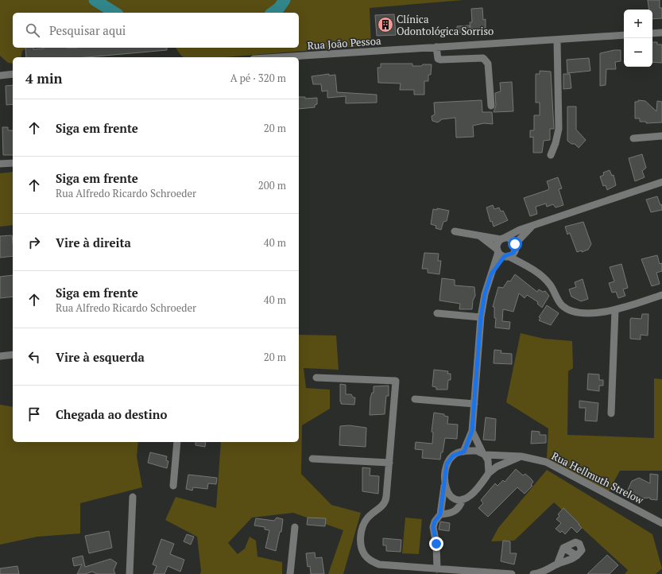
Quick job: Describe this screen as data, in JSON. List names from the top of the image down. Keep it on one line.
{"streets":{"street":["Rua João Pessoa","Rua Hellmuth Strelow"]},"places":{"building":["Clínica Odontológica Sorriso"]},"page":{"map_buttons":["+","−"],"search":"Pesquisar aqui","heading":["4 min","A pé · 320 m"],"list":[["Siga em frente","20 m"],["Siga em frente","Rua Alfredo Ricardo Schroeder","200 m"],["Vire à direita","40 m"],["Siga em frente","Rua Alfredo Ricardo Schroeder","40 m"],["Vire à esquerda","20 m"],"Chegada ao destino"]}}
